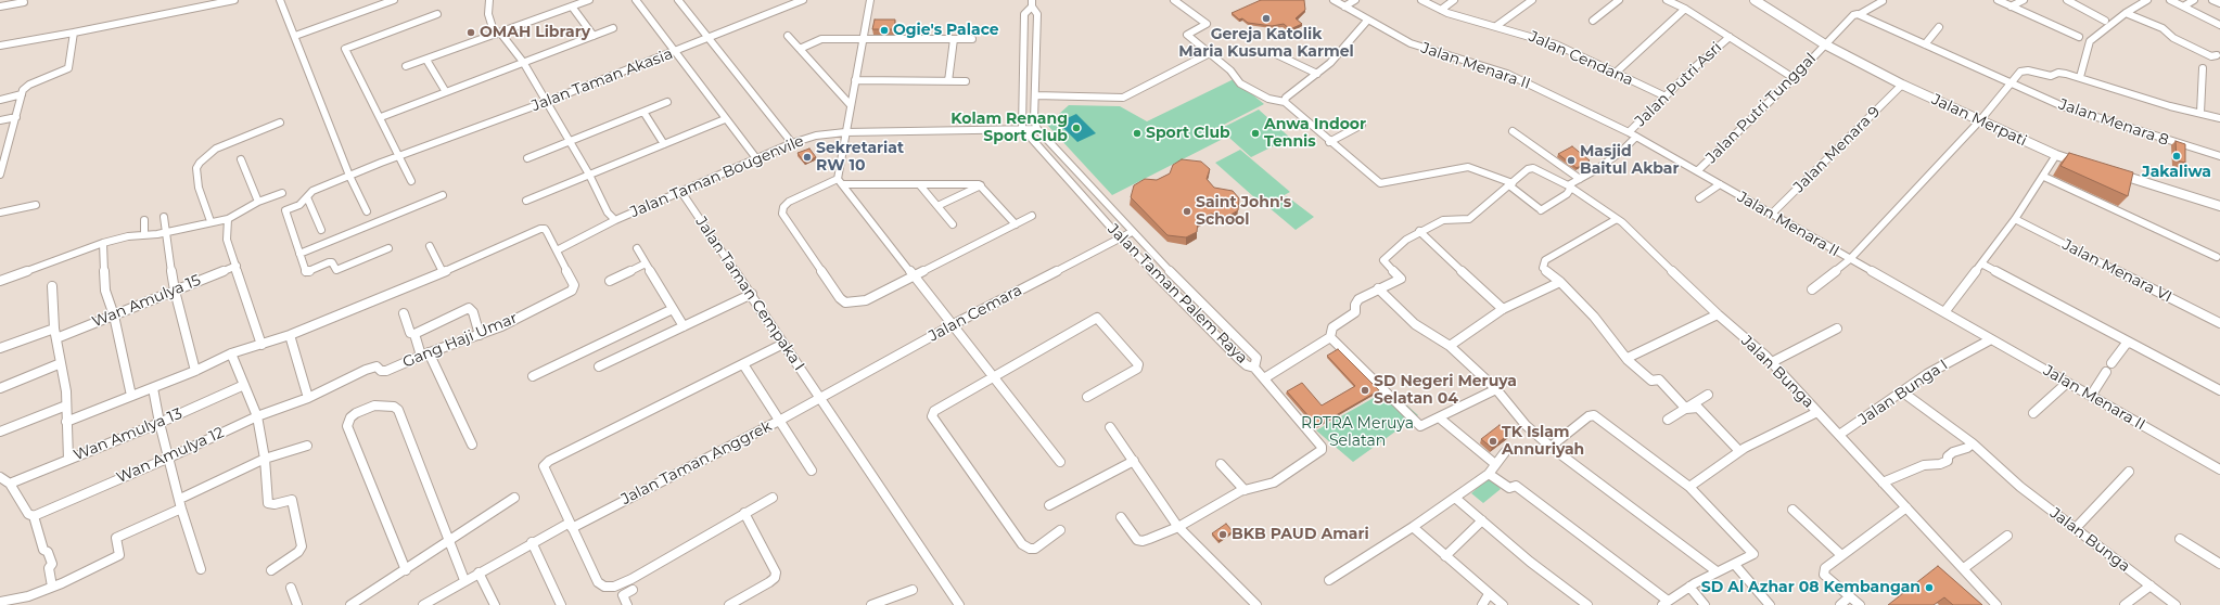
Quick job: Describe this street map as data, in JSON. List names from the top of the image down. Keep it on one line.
{"streets":{"street":["Jalan Cendana","Jalan Menara II","Jalan Taman Akasia","Jalan Putri Asri","Jalan Putri Tunggal","Jalan Merpati","Jalan Menara 8","Jalan Menara 9","Jalan Taman Bougenvile","Jalan Menara VI","Jalan Taman Cempaka I","Jalan Taman Palem Raya","Wan Amulya 15","Jalan Cemara","Gang Haji Umar","Jalan Bunga","Jalan Bunga I","Wan Amulya 13","Wan Amulya 12","Jalan Taman Anggrek"]},"crossings":[["Jalan Cendana","Jalan Putri Asri"],["Jalan Menara II","Jalan Putri Asri"],["Jalan Menara II","Jalan Putri Tunggal"],["Jalan Menara II","Jalan Menara 9"],["Jalan Menara II","Jalan Bunga I"],["Jalan Putri Tunggal","Jalan Merpati"],["Jalan Putri Tunggal","Jalan Menara 8"],["Jalan Merpati","Jalan Menara 9"],["Jalan Taman Bougenvile","Jalan Taman Cempaka I"],["Jalan Taman Bougenvile","Jalan Taman Palem Raya"],["Jalan Taman Bougenvile","Gang Haji Umar"],["Jalan Taman Cempaka I","Jalan Cemara"],["Jalan Taman Cempaka I","Jalan Taman Anggrek"],["Jalan Taman Palem Raya","Jalan Cemara"],["Jalan Cemara","Jalan Taman Anggrek"],["Gang Haji Umar","Wan Amulya 12"],["Jalan Bunga","Jalan Bunga I"]],"parks":["RPTRA Meruya Selatan"],"places":["Gereja Katolik Maria Kusuma Karmel","Ogie's Palace","OMAH Library","Kolam Renang Sport Club","Sport Club","Anwa Indoor Tennis","Jakaliwa","Sekretariat RW 10","Masjid Baitul Akbar","Saint John's School","SD Negeri Meruya Selatan 04","TK Islam Annuriyah","BKB PAUD Amari","SD Al Azhar 08 Kembangan"]}
